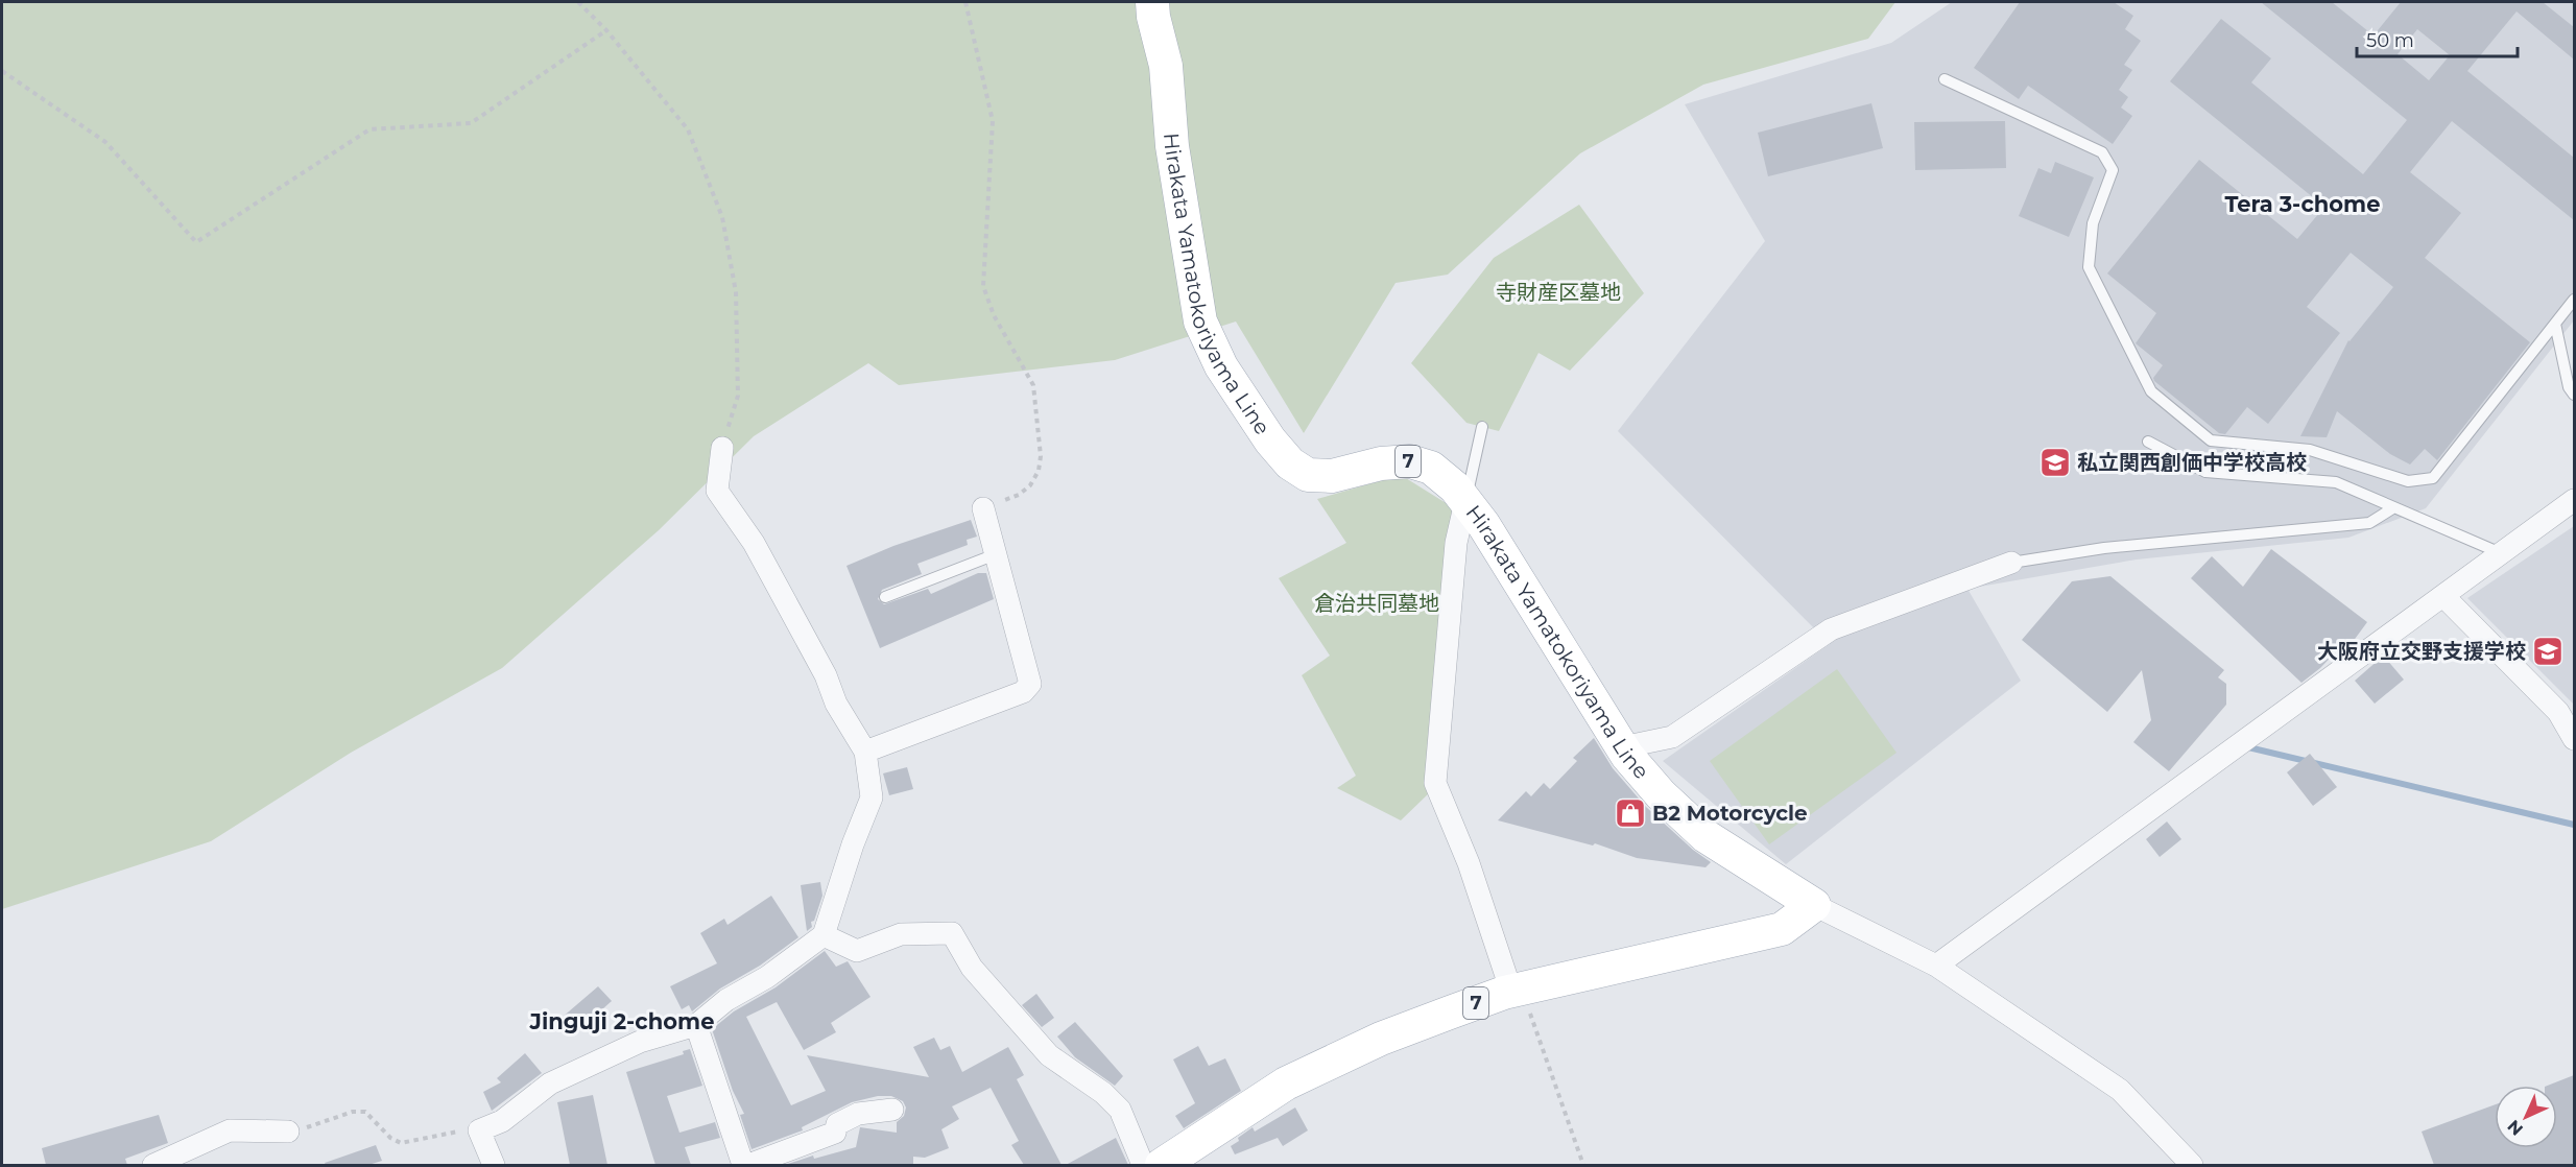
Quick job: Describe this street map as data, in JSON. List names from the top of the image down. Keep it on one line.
{"streets":{"main road":["Hirakata Yamatokoriyama Line","7"]},"crossings":[["Hirakata Yamatokoriyama Line","7"]],"districts":["Tera 3-chome","Jinguji 2-chome"],"parks":["寺財産区墓地","倉治共同墓地"],"places":{"school or university":["私立関西創価中学校高校","大阪府立交野支援学校"],"shop":["B2 Motorcycle"]},"scale_bar":"50 m","north":"bottom left"}
